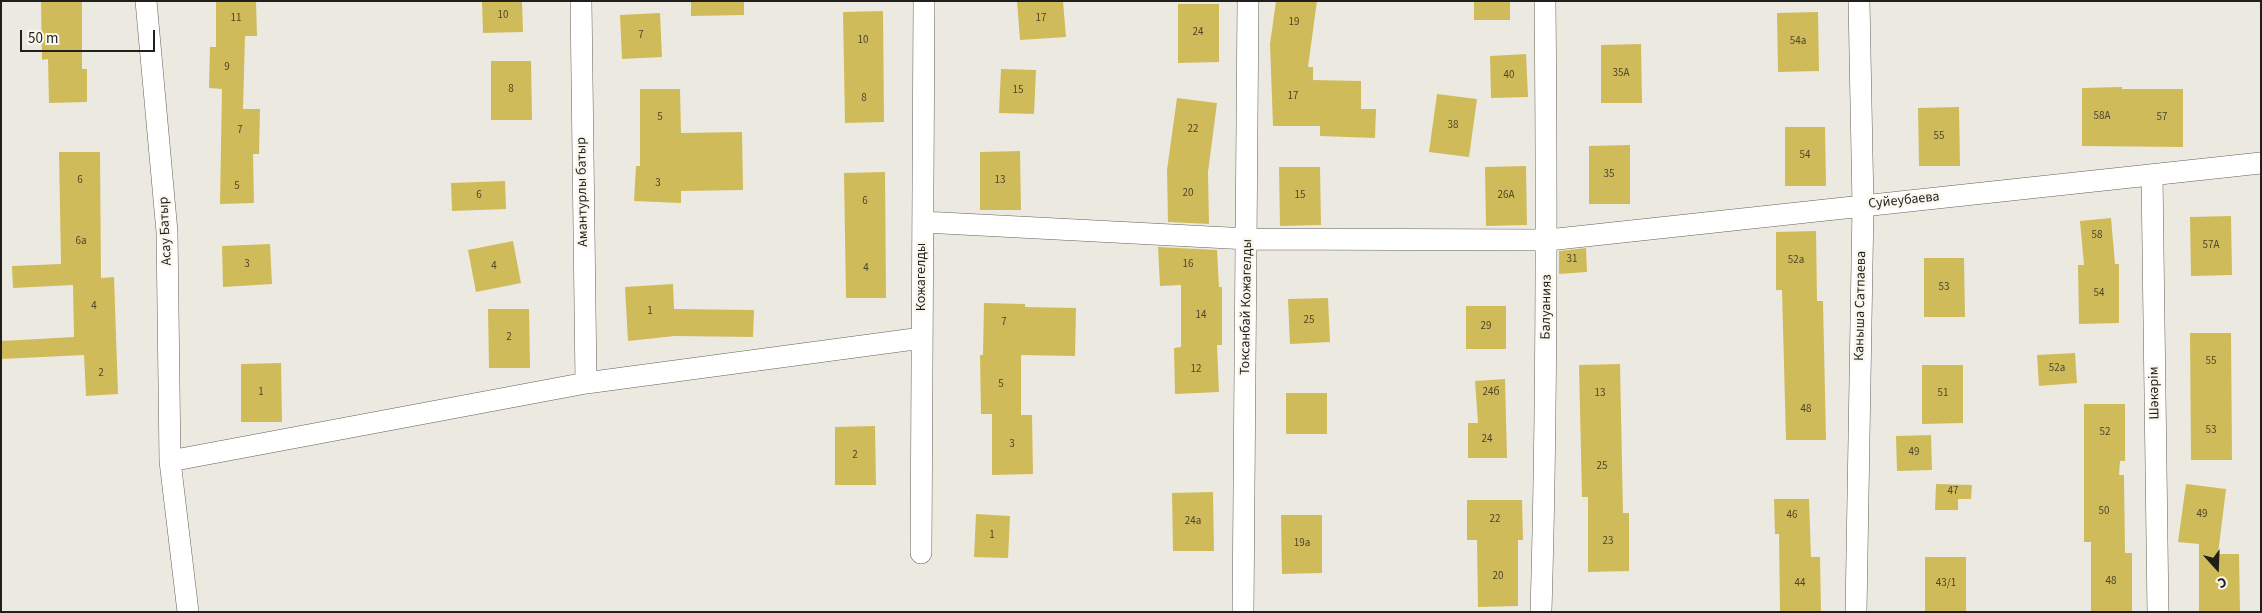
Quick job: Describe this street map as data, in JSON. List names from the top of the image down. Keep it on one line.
{"streets":{"street":["Амантурлы батыр","Суйеубаева","Асау Батыр","Кожагелды","Каныша Сатпаева","Токсанбай Кожагелды","Балуанияз","Шәкәрім"]},"crossings":[["Суйеубаева","Кожагелды"],["Суйеубаева","Каныша Сатпаева"],["Суйеубаева","Токсанбай Кожагелды"],["Суйеубаева","Балуанияз"],["Суйеубаева","Шәкәрім"]],"house_numbers":["10","11","17","19","24","7","10","54а","9","35А","40","8","15","17","8","58А","5","57","38","22","7","55","54","35","6","13","3","5","20","6","15","26А","6","58","6а","57А","31","52а","3","16","4","4","53","54","4","1","14","25","7","29","2","55","52а","12","2","5","1","24б","13","51","48","53","52","24","3","49","2","25","47","50","49","46","22","24а","1","23","19а","20","48","44","43/1"],"scale_bar":"50 m","north":"bottom"}
